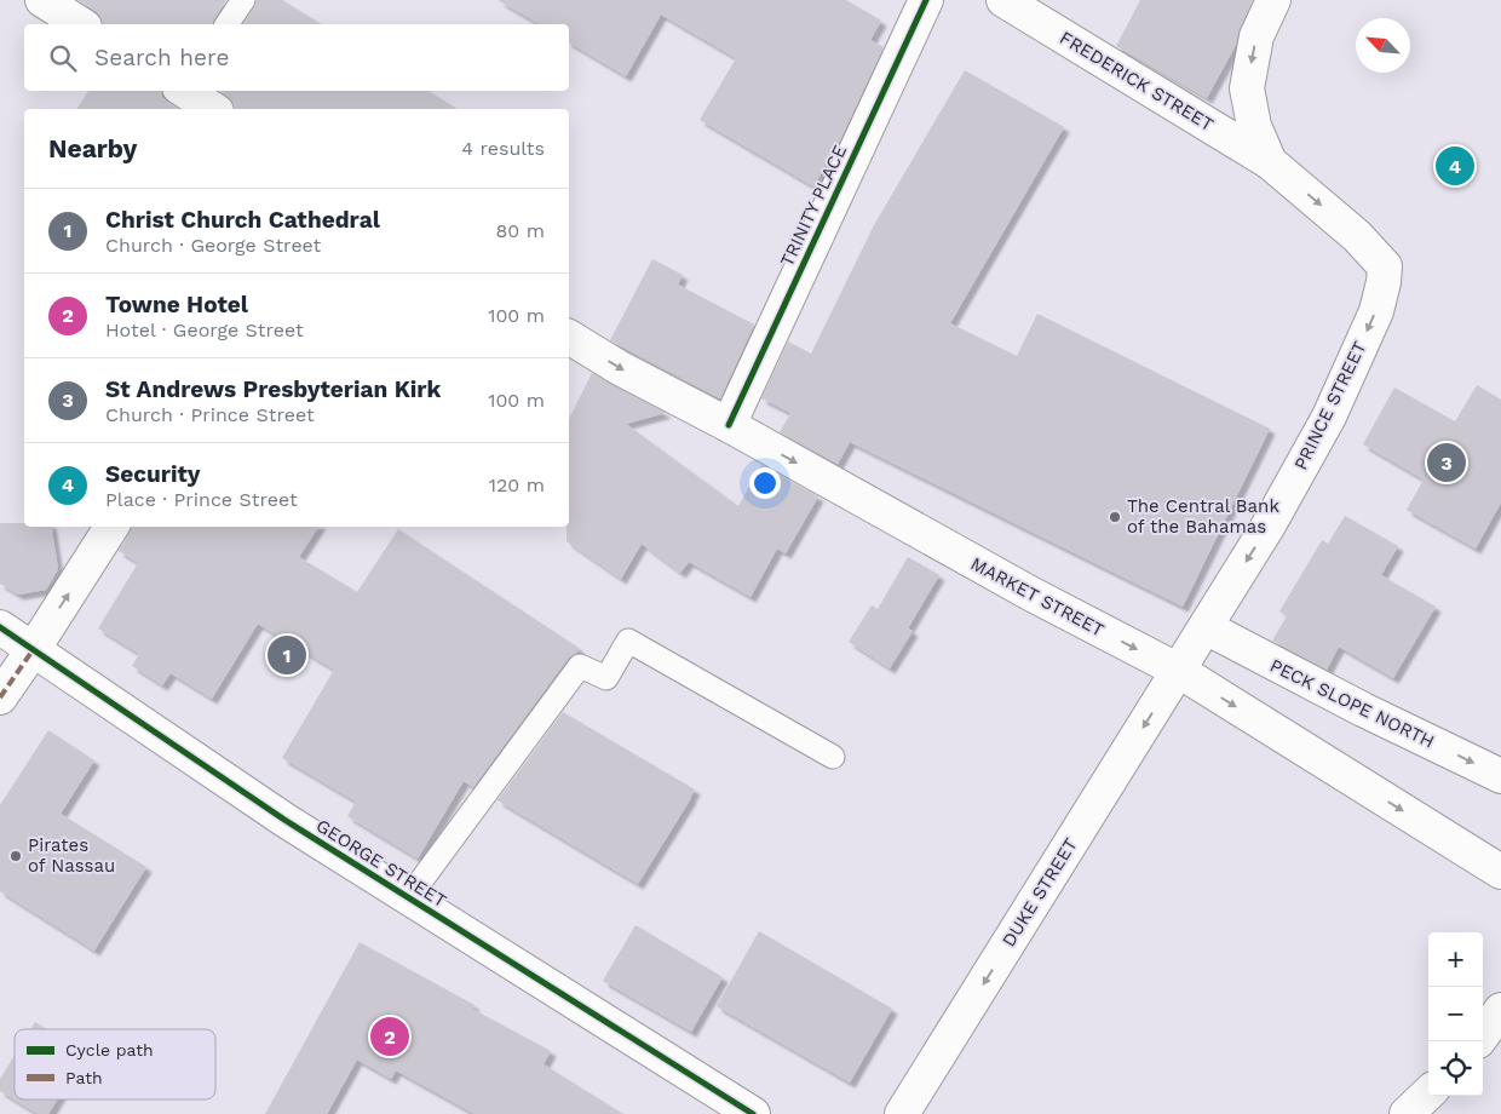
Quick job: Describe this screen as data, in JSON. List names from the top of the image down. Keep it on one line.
{"streets":{"main road":["FREDERICK STREET","TRINITY PLACE","PRINCE STREET","MARKET STREET","PECK SLOPE NORTH","GEORGE STREET","DUKE STREET"]},"crossings":[["FREDERICK STREET","PRINCE STREET"],["TRINITY PLACE","MARKET STREET"],["PRINCE STREET","MARKET STREET"],["PRINCE STREET","PECK SLOPE NORTH"],["PRINCE STREET","DUKE STREET"],["MARKET STREET","DUKE STREET"]],"one_way":["PRINCE STREET","MARKET STREET","PECK SLOPE NORTH","DUKE STREET"],"places":["The Central Bank of the Bahamas","Pirates of Nassau"],"legend":["Cycle path","Path"],"north":"top left","page":{"search":"Search here","heading":["Nearby","4 results"],"pins":["4","3","1","2"],"list":[{"mark":"1","name":"Christ Church Cathedral","note":"Church · George Street","value":"80 m"},{"mark":"2","name":"Towne Hotel","note":"Hotel · George Street","value":"100 m"},{"mark":"3","name":"St Andrews Presbyterian Kirk","note":"Church · Prince Street","value":"100 m"},{"mark":"4","name":"Security","note":"Place · Prince Street","value":"120 m"}],"map_buttons":["+","−"]}}
